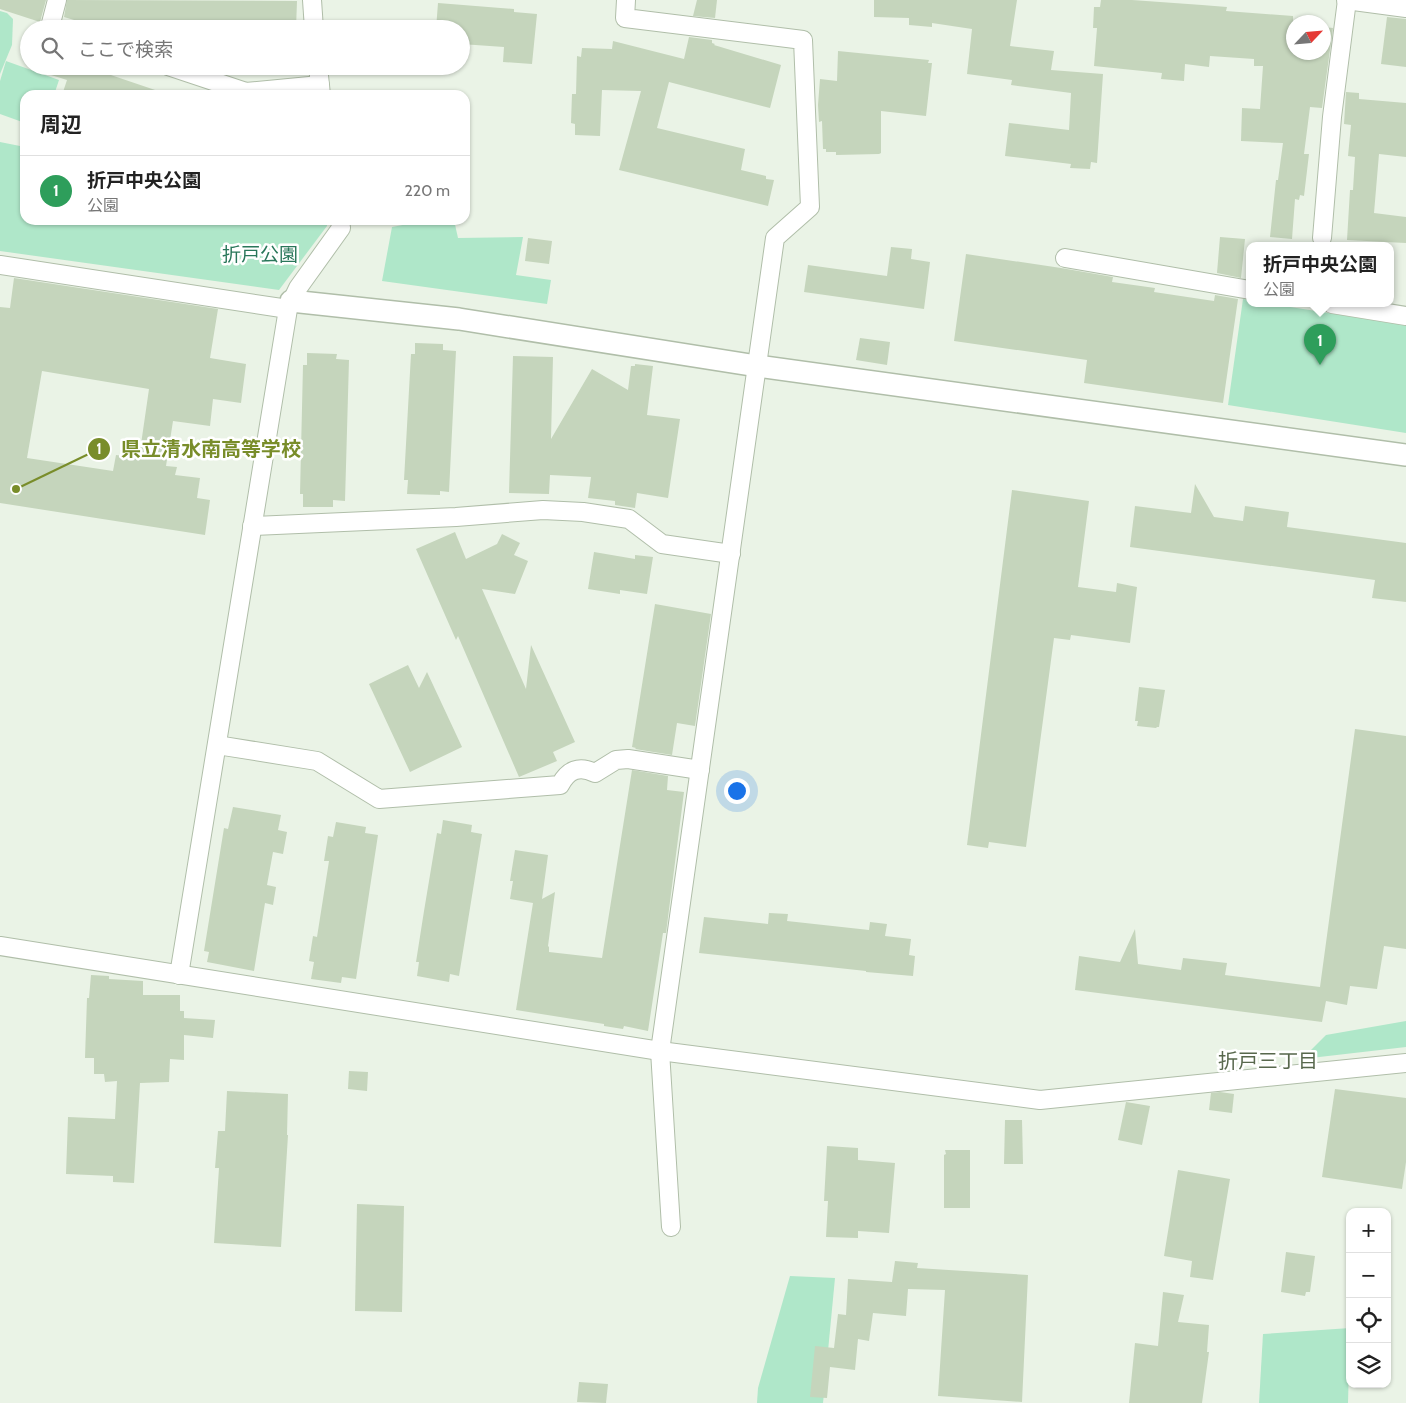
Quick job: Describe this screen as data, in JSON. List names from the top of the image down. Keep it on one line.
{"districts":["折戸三丁目"],"parks":["折戸公園"],"places":["県立清水南高等学校"],"north":"top right","page":{"search":"ここで検索","heading":"周辺","list":[{"mark":"1","name":"折戸中央公園","note":"公園","value":"220 m"}],"popup":["折戸中央公園","公園"],"pins":"1","map_buttons":["+","−"]}}
